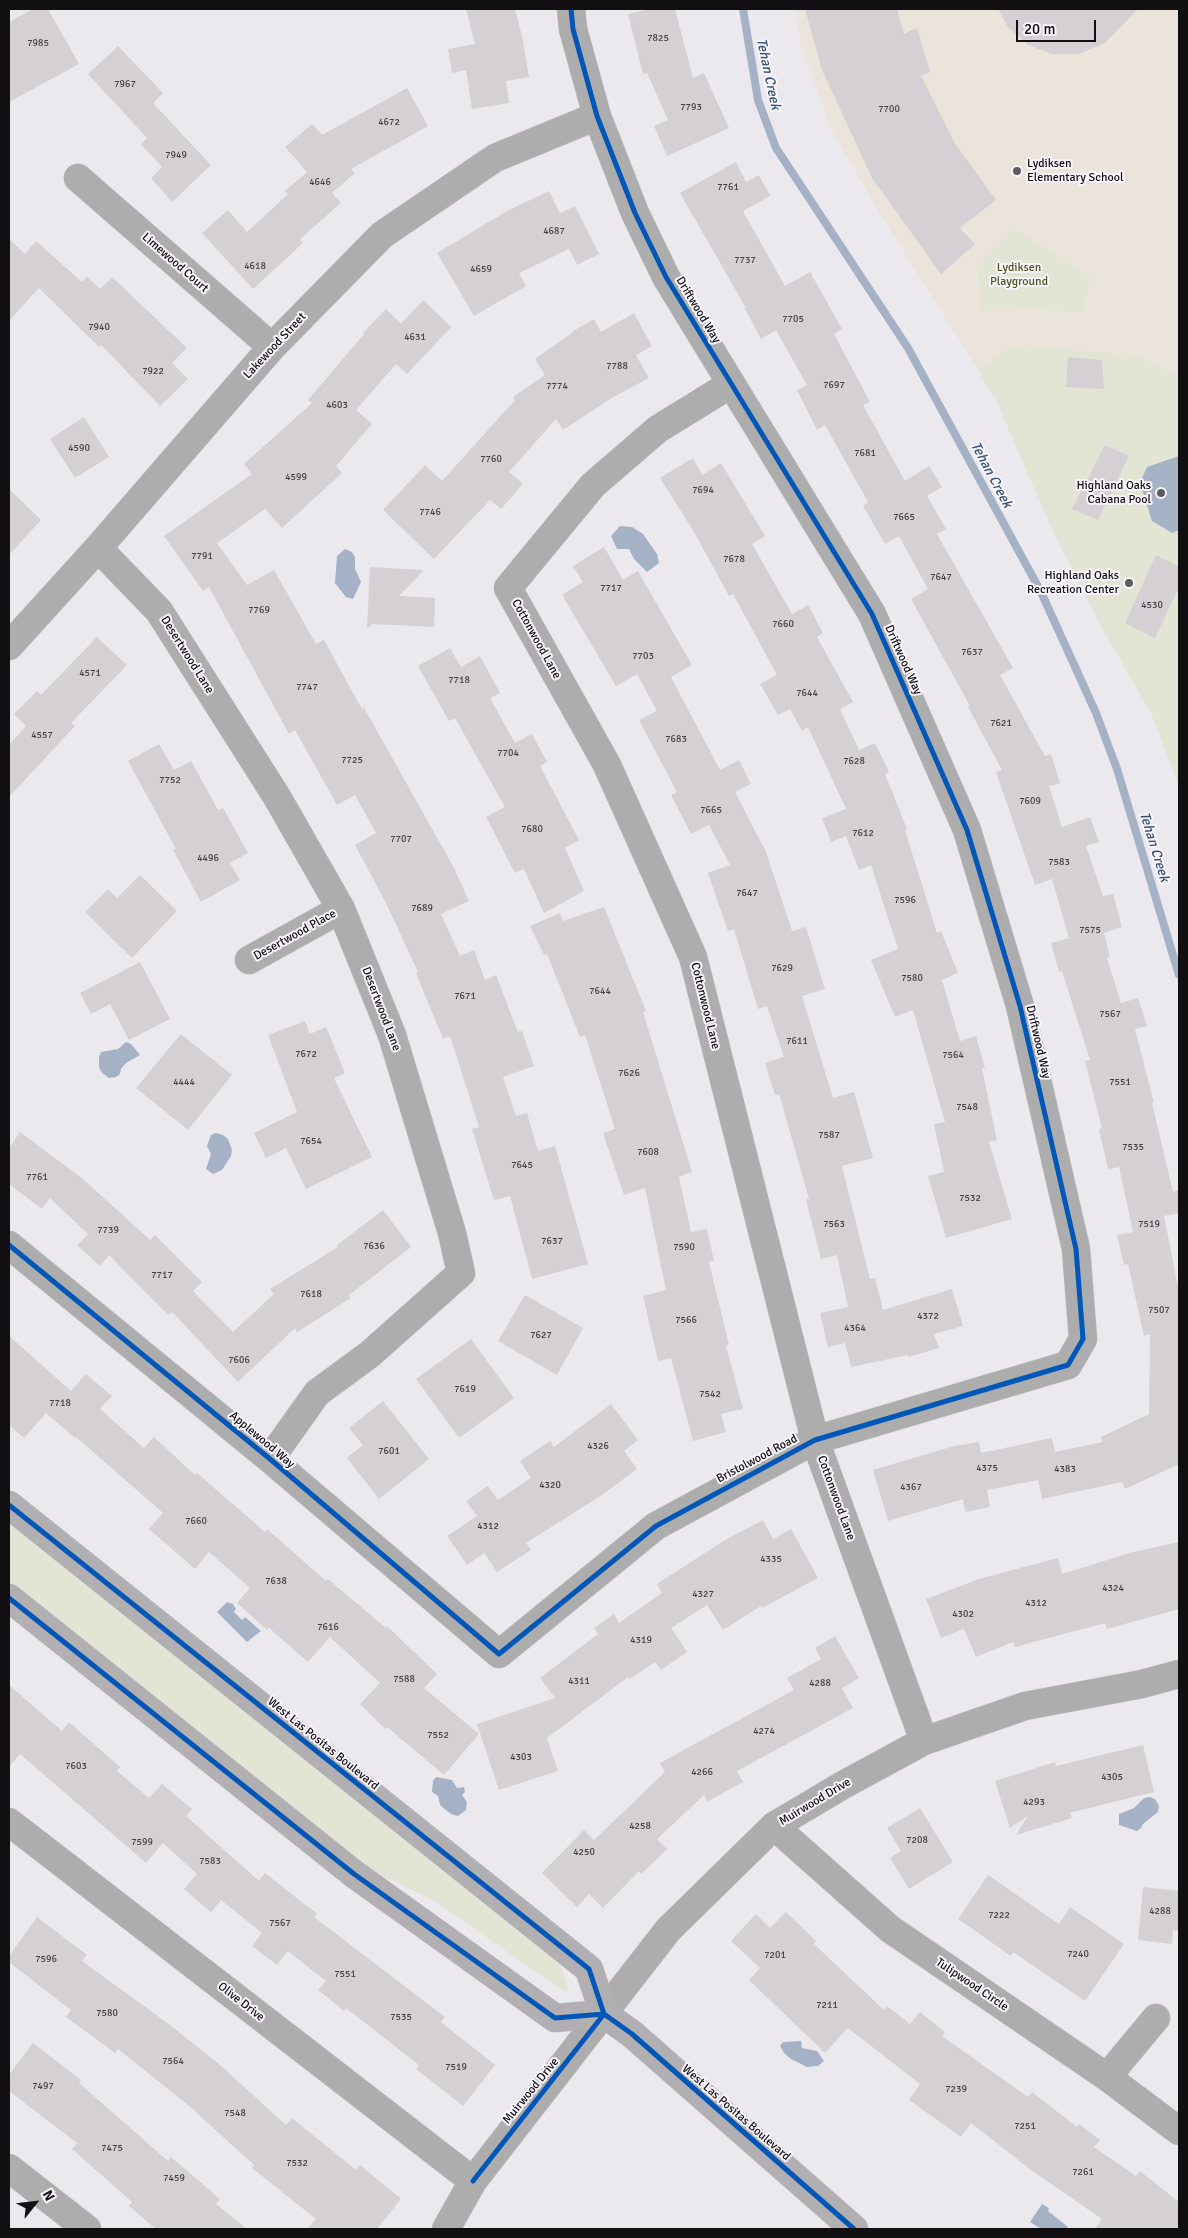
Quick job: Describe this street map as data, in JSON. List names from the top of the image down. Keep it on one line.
{"streets":{"main road":["West Las Positas Boulevard"],"street":["Limewood Court","Driftwood Way","Lakewood Street","Cottonwood Lane","Desertwood Lane","Desertwood Place","Applewood Way","Bristolwood Road","Muirwood Drive","Tulipwood Circle","Olive Drive"]},"crossings":[["Limewood Court","Lakewood Street"],["Driftwood Way","Lakewood Street"],["Driftwood Way","Cottonwood Lane"],["Driftwood Way","Bristolwood Road"],["Lakewood Street","Desertwood Lane"],["Cottonwood Lane","Bristolwood Road"],["Cottonwood Lane","Muirwood Drive"],["Desertwood Lane","Desertwood Place"],["Desertwood Lane","Applewood Way"],["Applewood Way","Bristolwood Road"],["West Las Positas Boulevard","Muirwood Drive"],["Muirwood Drive","Tulipwood Circle"],["Muirwood Drive","Olive Drive"]],"water":["Tehan Creek"],"parks":["Lydiksen Playground"],"places":["Lydiksen Elementary School","Highland Oaks Cabana Pool","Highland Oaks Recreation Center"],"house_numbers":["7825","7985","7967","7793","7700","4672","7949","4646","7761","4687","7737","4618","4659","7705","7940","4631","7788","7922","7697","7774","4603","4590","7681","7760","4599","7694","7746","7665","7791","7678","7647","7717","4530","7769","7660","7637","7703","4571","7718","7747","7644","7621","4557","7683","7704","7725","7628","7752","7609","7665","7680","7612","7707","4496","7583","7647","7596","7689","7575","7629","7580","7644","7671","7567","7611","7672","7564","7626","4444","7551","7548","7587","7654","7535","7608","7645","7761","7532","7563","7519","7739","7637","7636","7590","7717","7618","7507","4372","7566","4364","7627","7606","7619","7542","7718","4326","7601","4375","4383","4320","4367","7660","4312","4335","7638","4324","4327","4312","4302","7616","4319","7588","4311","4288","4274","7552","4303","7603","4266","4305","4293","4258","7208","7599","4250","7583","4288","7222","7567","7240","7201","7596","7551","7211","7580","7535","7564","7519","7497","7239","7548","7251","7475","7532","7261","7459"],"scale_bar":"20 m","north":"top right"}
